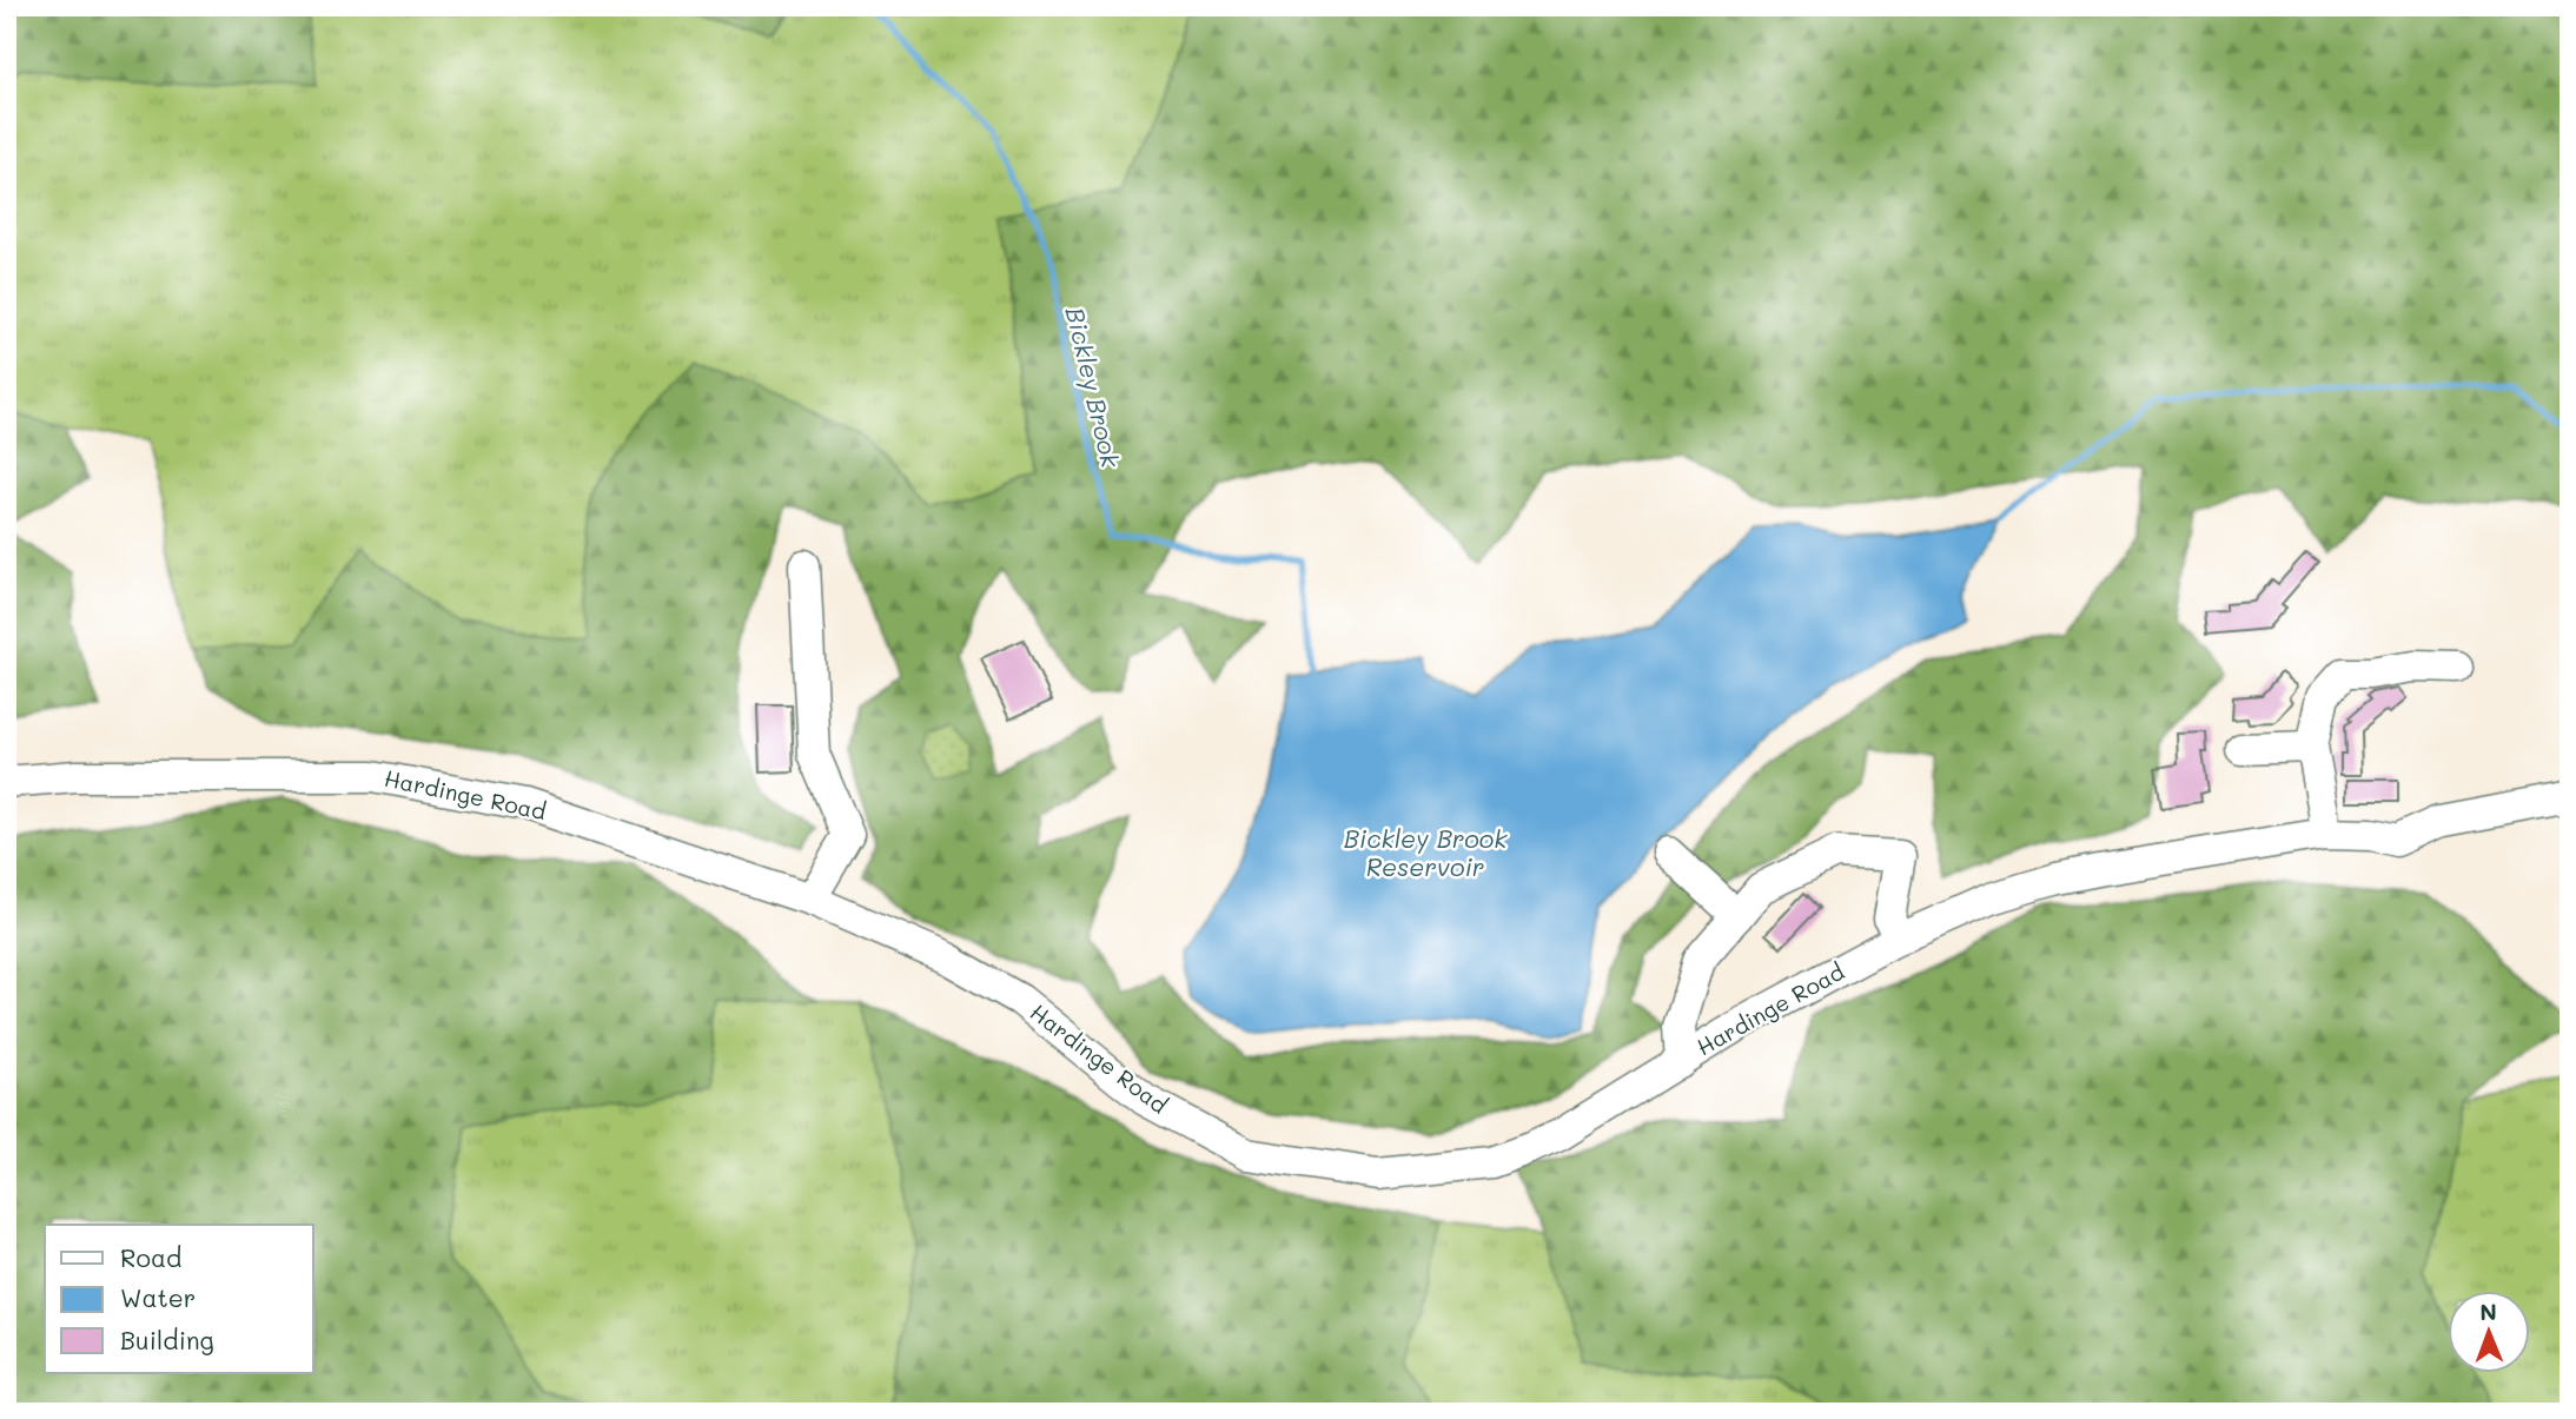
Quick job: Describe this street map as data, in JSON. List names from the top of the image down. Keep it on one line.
{"streets":{"street":["Hardinge Road"]},"water":["Bickley Brook","Bickley Brook Reservoir"],"legend":["Road","Water","Building"],"north":"top"}
